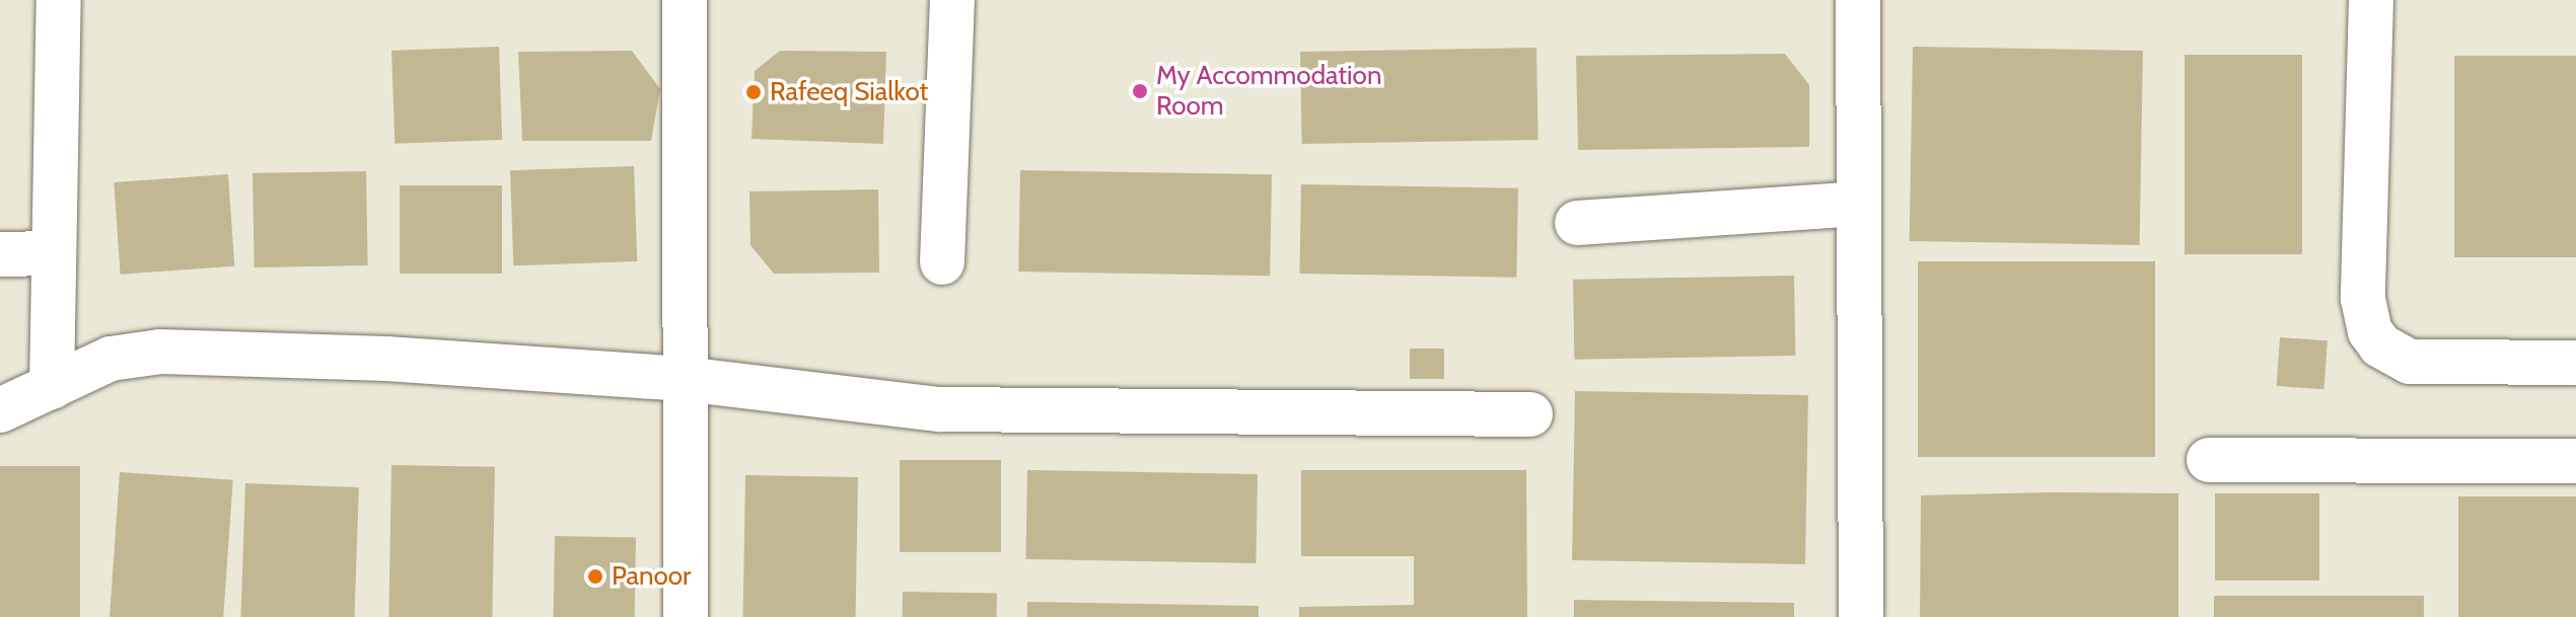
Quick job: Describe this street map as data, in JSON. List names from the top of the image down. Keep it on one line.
{"places":["My Accommodation Room","Rafeeq Sialkot","Panoor"]}
